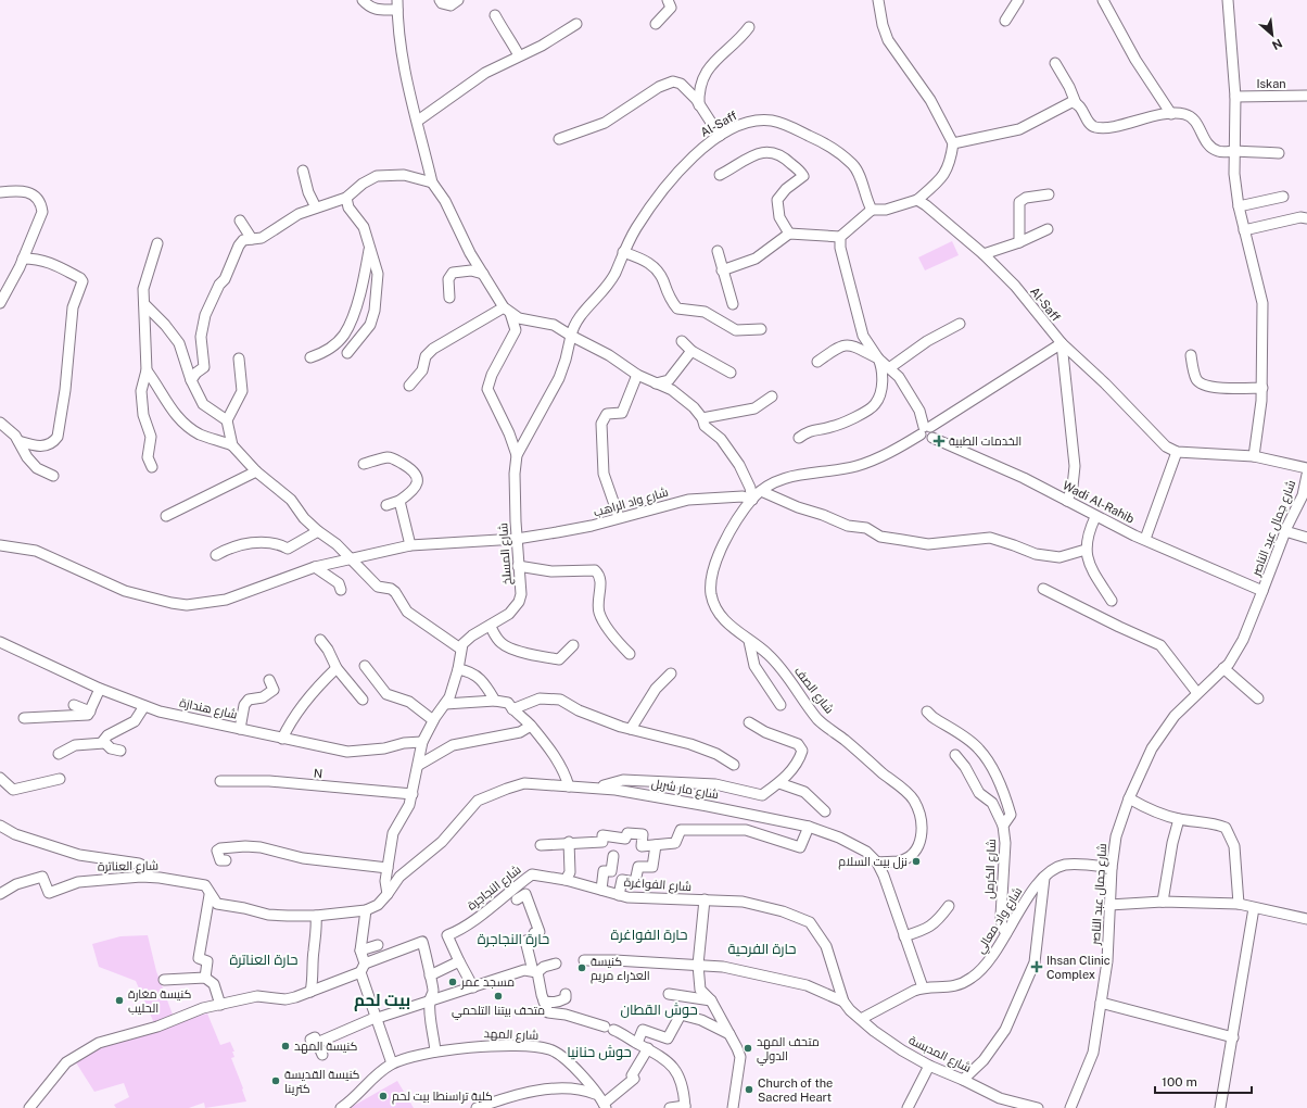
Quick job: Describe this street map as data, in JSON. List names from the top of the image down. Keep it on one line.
{"streets":{"street":["Iskan","Al-Saff","شارع واد الراهب","Wadi Al-Rahib","شارع جمال عبد الناصر","شارع المسلخ","شارع الصف","شارع هندازة","N","شارع مار شربل","شارع العناترة","شارع الكرمل","شارع الفواغرة","شارع النجاجرة","شارع واد معالي","شارع المهد","شارع المدبسة"]},"crossings":[["Al-Saff","شارع المسلخ"],["شارع واد الراهب","شارع المسلخ"],["شارع واد الراهب","شارع الصف"],["Wadi Al-Rahib","شارع جمال عبد الناصر"],["شارع جمال عبد الناصر","شارع واد معالي"],["شارع الصف","شارع مار شربل"],["شارع مار شربل","شارع العناترة"],["شارع مار شربل","شارع واد معالي"],["شارع الكرمل","شارع واد معالي"],["شارع الفواغرة","شارع النجاجرة"],["شارع الفواغرة","شارع المدبسة"],["شارع واد معالي","شارع المدبسة"]],"districts":["حارة الفواغرة","حارة النجاجرة","حارة الفرحية","حارة العناترة","بيت لحم","حوش القطان","حوش حنانيا"],"places":{"health":["الخدمات الطبية","Ihsan Clinic Complex"],"other":["نزل بيت السلام","كنيسة العذراء مريم","مسجد عمر","متحف بيتنا التلحمي","كنيسة مغارة الحليب","كنيسة المهد","متحف المهد الدولي","كنيسة القديسة كترينا","Church of the Sacred Heart","كلية تراسنطا بيت لحم"]},"scale_bar":"100 m","north":"bottom right"}
